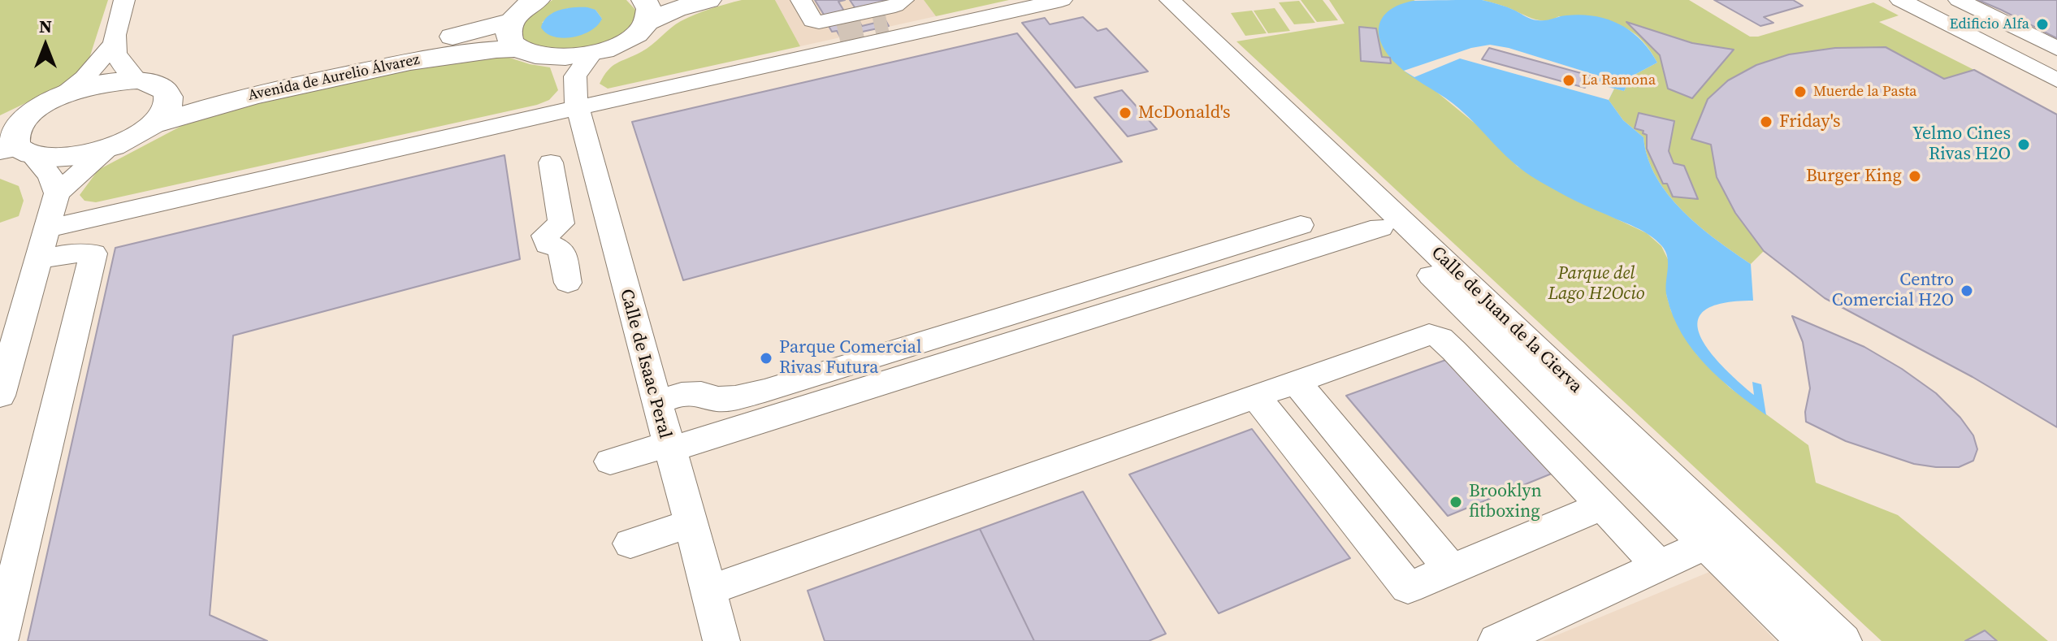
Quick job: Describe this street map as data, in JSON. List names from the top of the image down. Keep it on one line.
{"streets":{"main road":["Avenida de Aurelio Álvarez"],"street":["Calle de Juan de la Cierva","Calle de Isaac Peral"]},"crossings":[["Avenida de Aurelio Álvarez","Calle de Isaac Peral"]],"parks":["Parque del Lago H2Ocio"],"places":["Edificio Alfa","La Ramona","Muerde la Pasta","McDonald's","Friday's","Yelmo Cines Rivas H2O","Burger King","Centro Comercial H2O","Parque Comercial Rivas Futura","Brooklyn fitboxing"],"north":"top"}
